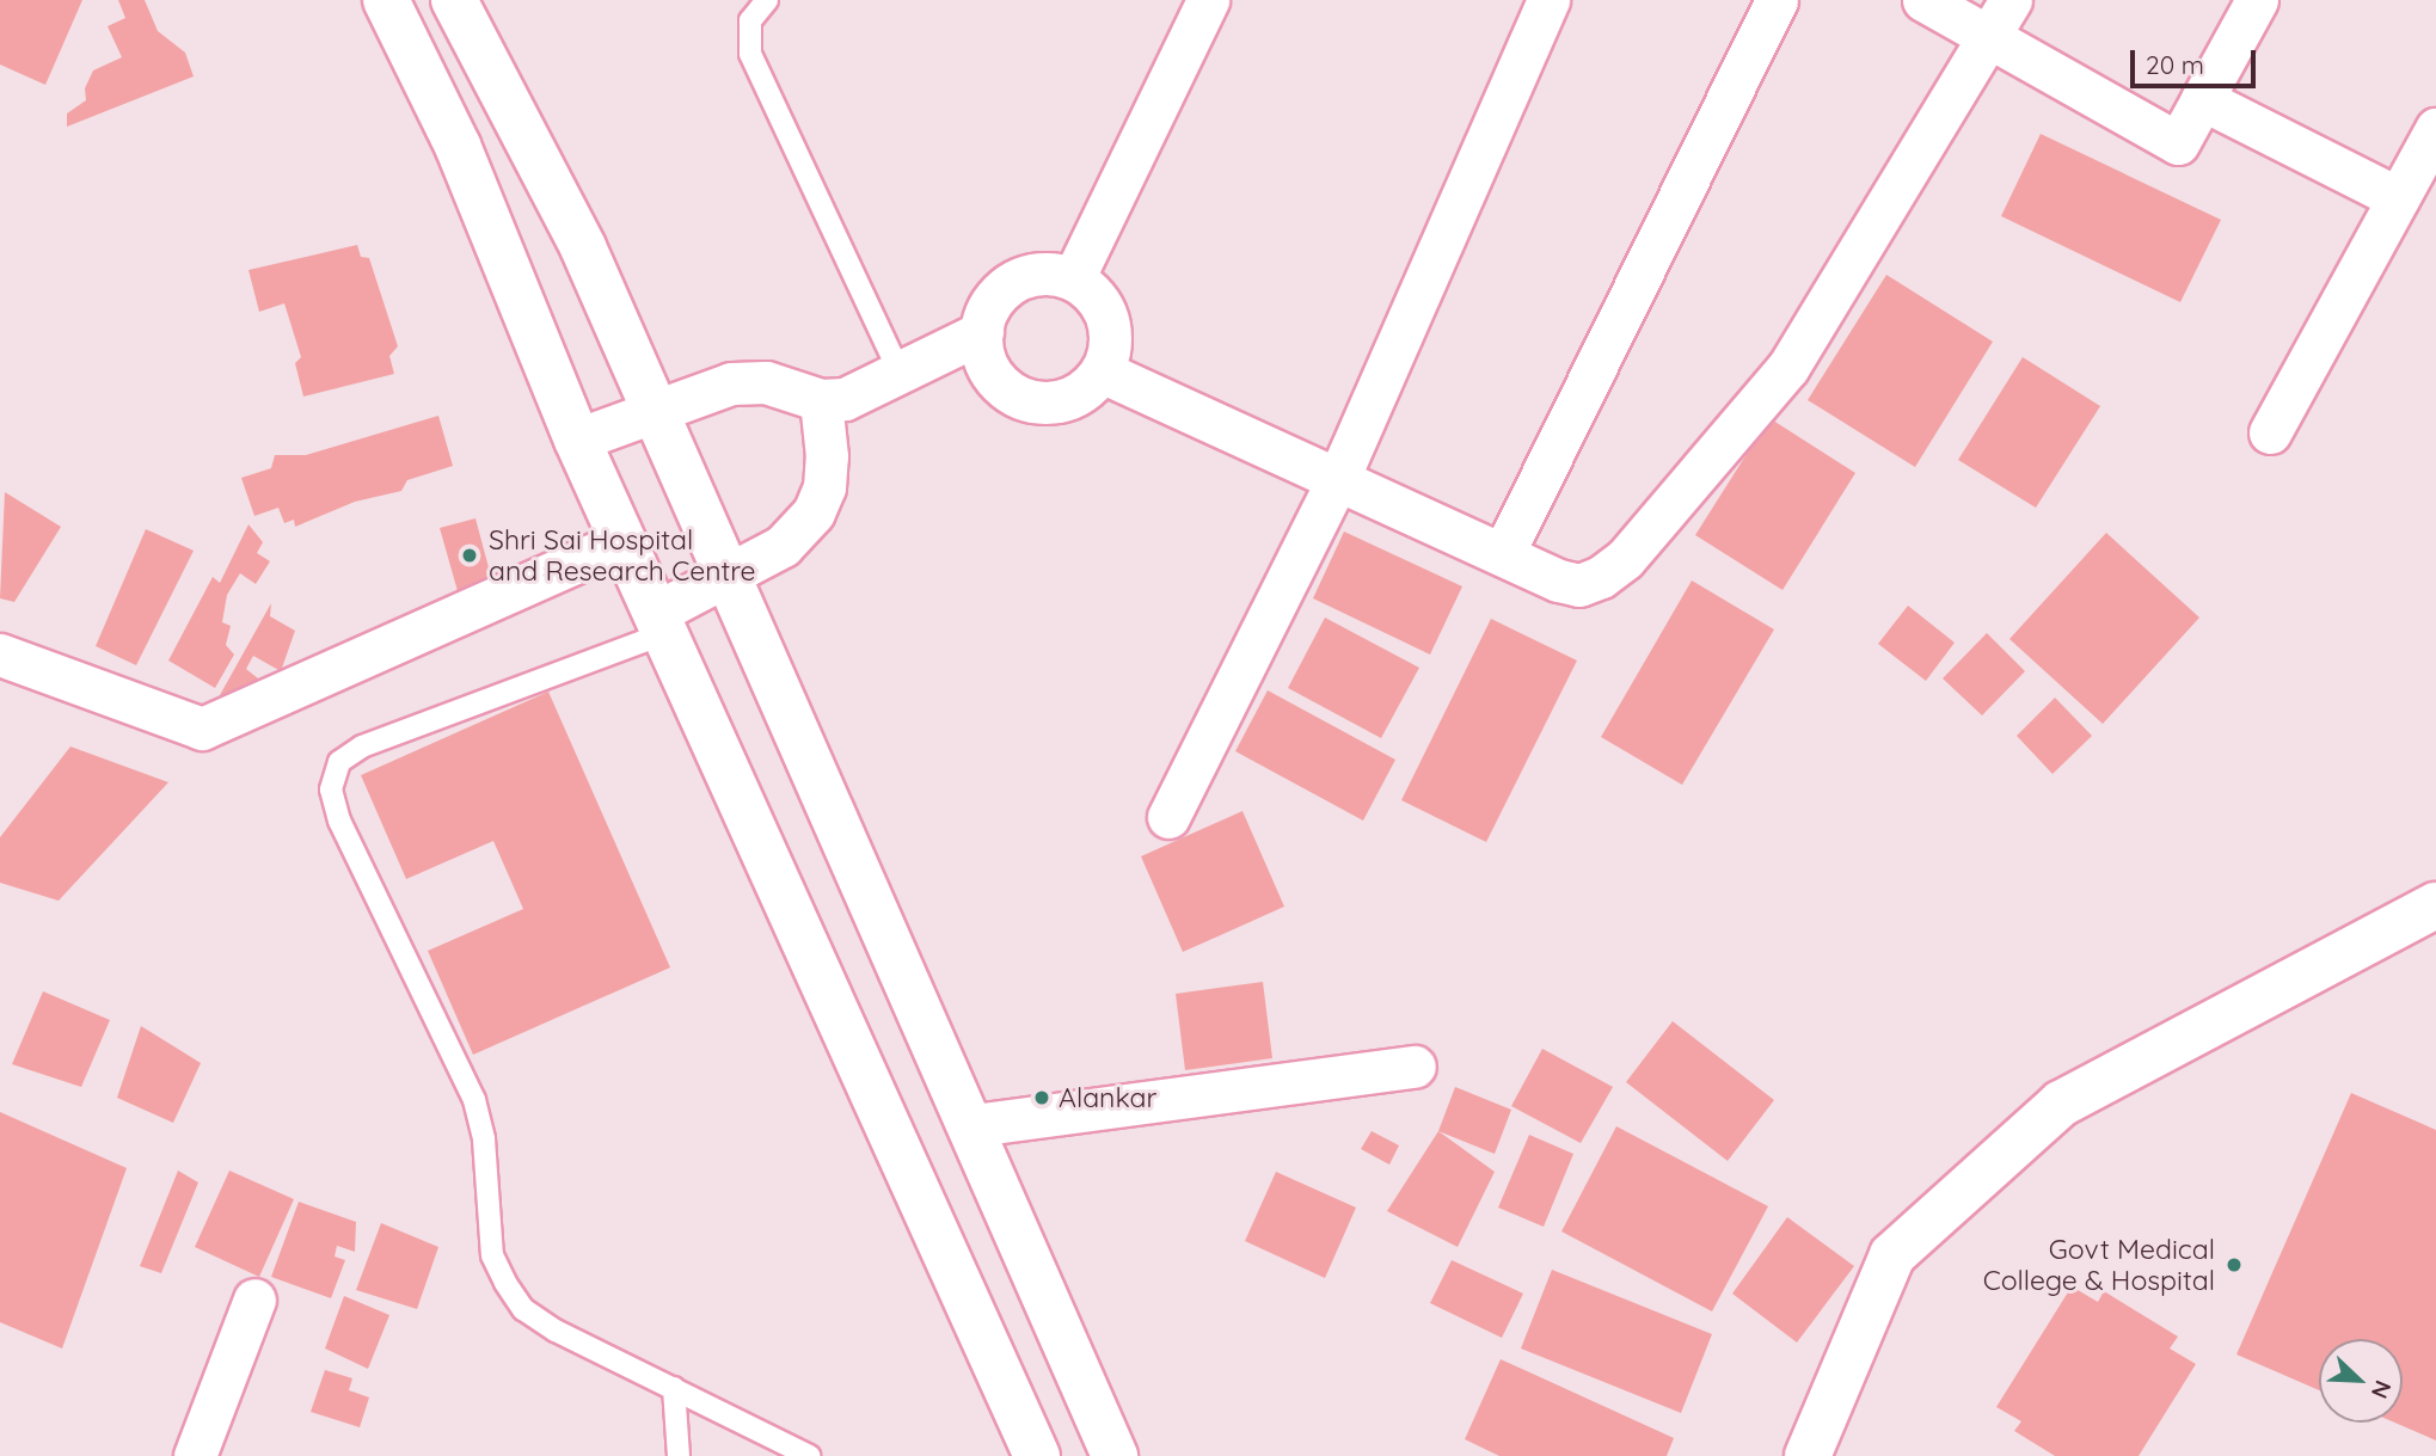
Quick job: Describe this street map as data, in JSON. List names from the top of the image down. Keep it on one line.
{"places":["Shri Sai Hospital and Research Centre","Alankar","Govt Medical College & Hospital"],"scale_bar":"20 m","north":"bottom right"}
